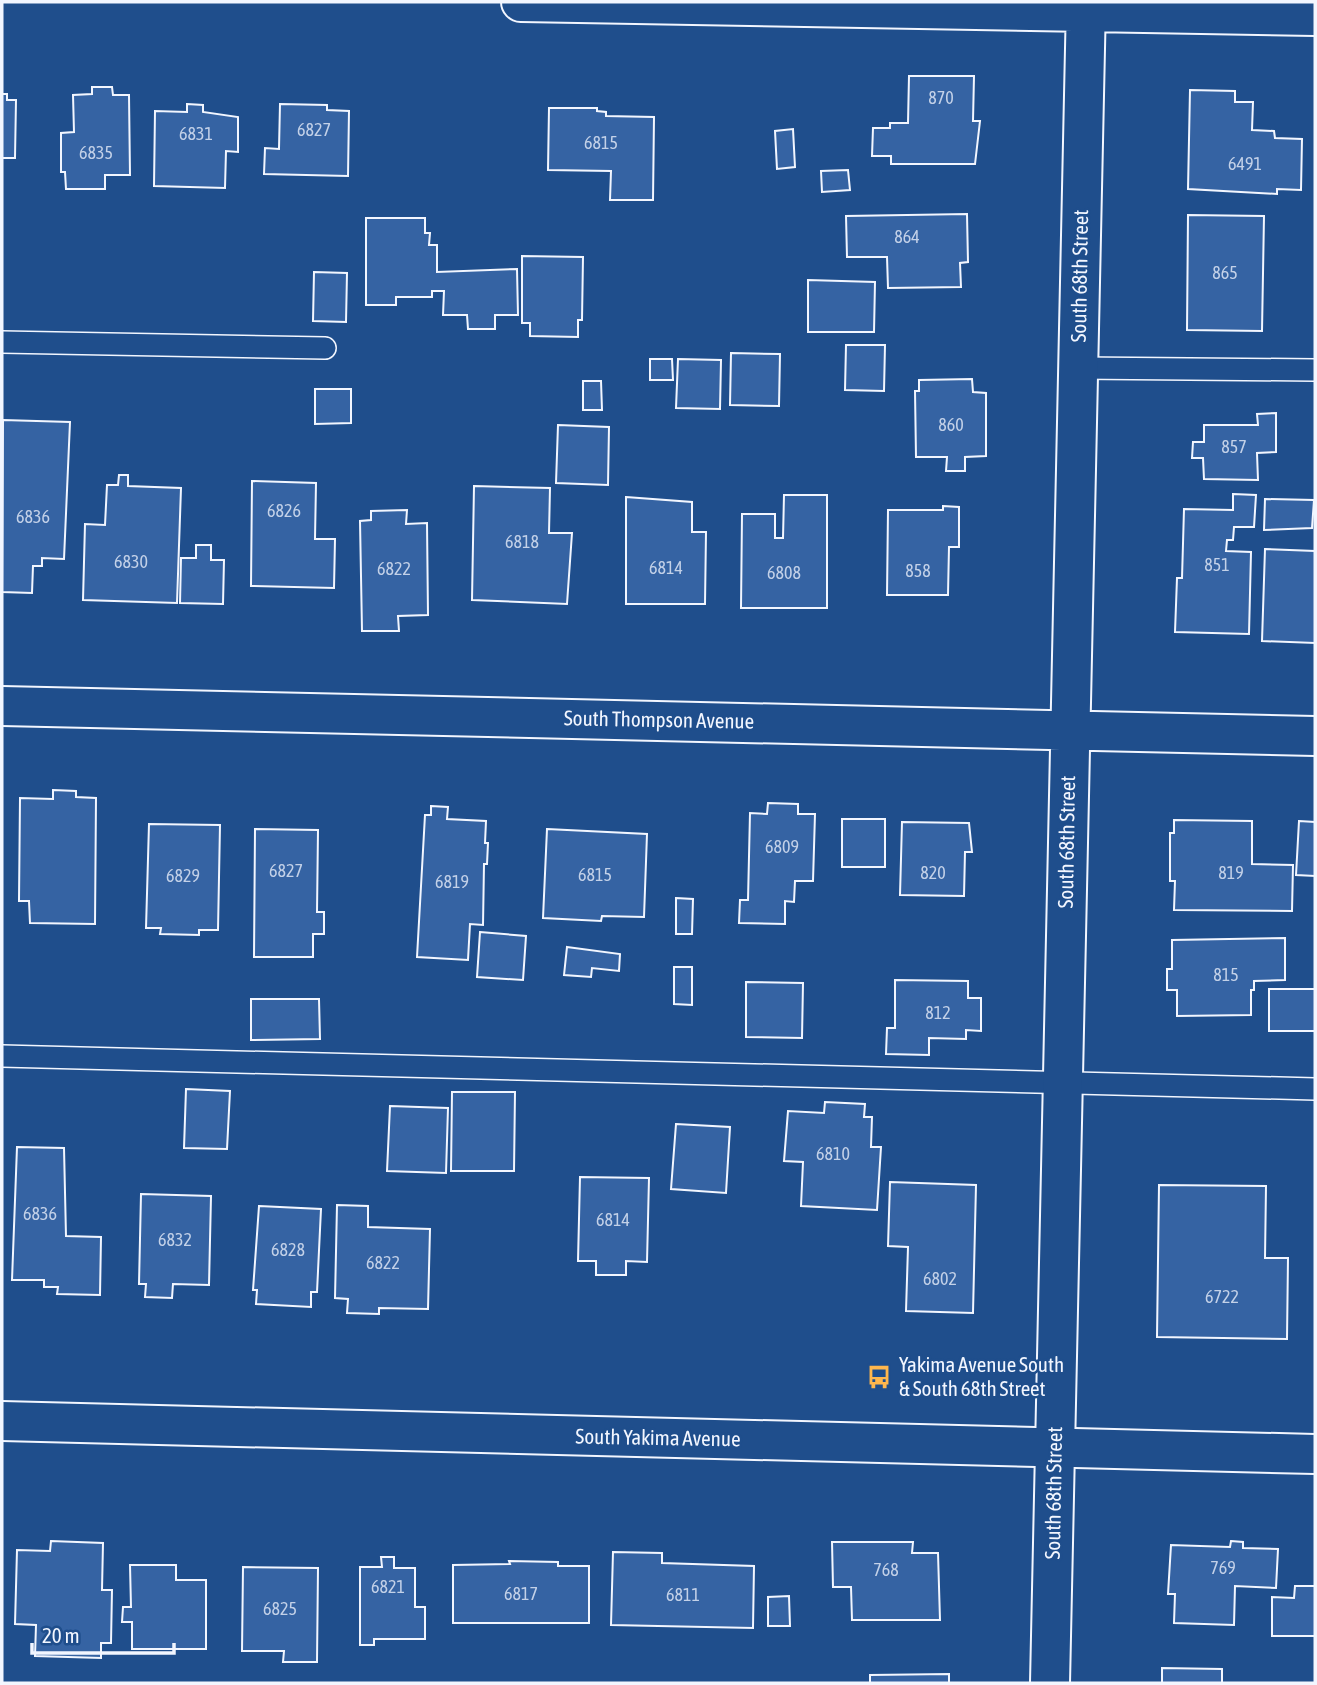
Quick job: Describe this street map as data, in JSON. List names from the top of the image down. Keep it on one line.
{"streets":{"street":["South 68th Street","South Thompson Avenue","South Yakima Avenue"]},"crossings":[["South 68th Street","South Thompson Avenue"],["South 68th Street","South Yakima Avenue"]],"places":{"bus stop":["Yakima Avenue South & South 68th Street"]},"house_numbers":["870","6827","6831","6815","6835","6491","864","865","860","857","6826","6836","6818","6830","851","6814","6822","858","6808","6809","6827","820","819","6815","6829","6819","815","812","6810","6836","6814","6832","6828","6822","6802","6722","769","768","6821","6817","6811","6825"],"scale_bar":"20 m"}
